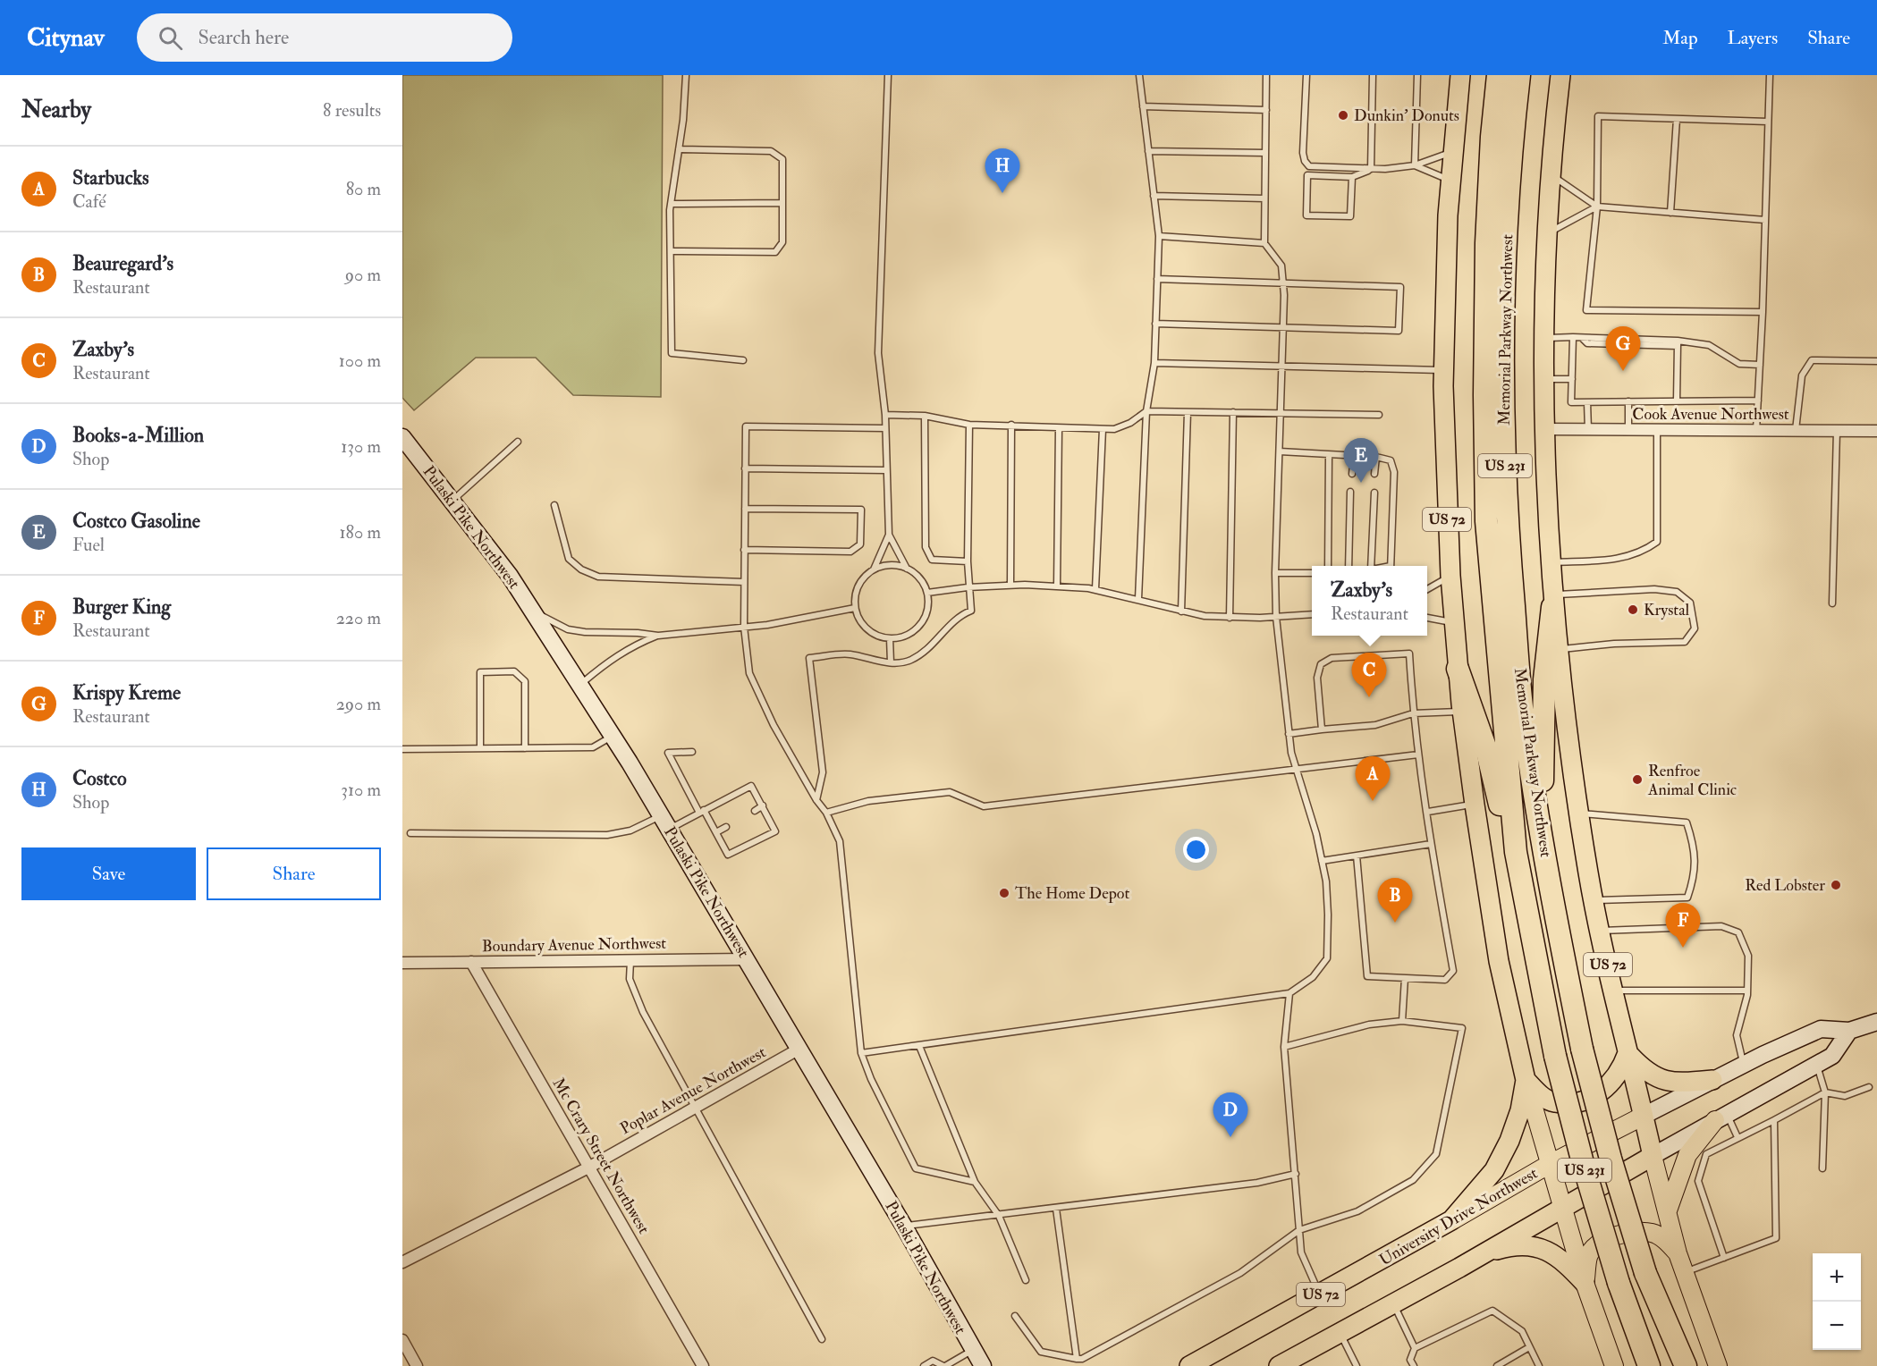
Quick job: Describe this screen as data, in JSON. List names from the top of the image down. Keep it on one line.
{"streets":{"highway":["Memorial Parkway Northwest","US 231","US 72","University Drive Northwest"],"main road":["Pulaski Pike Northwest"],"street":["Cook Avenue Northwest","Boundary Avenue Northwest","Poplar Avenue Northwest","Mc Crary Street Northwest"]},"crossings":[["Cook Avenue Northwest","US 72"],["US 72","University Drive Northwest"],["Pulaski Pike Northwest","Boundary Avenue Northwest"],["Pulaski Pike Northwest","Poplar Avenue Northwest"],["Boundary Avenue Northwest","Mc Crary Street Northwest"],["Poplar Avenue Northwest","Mc Crary Street Northwest"]],"places":["Dunkin' Donuts","Krystal","Renfroe Animal Clinic","Red Lobster","The Home Depot"],"page":{"header":"Citynav","search":"Search here","nav":["Map","Layers","Share"],"heading":["Nearby","8 results"],"list":[{"mark":"A","name":"Starbucks","note":"Café","value":"80 m"},{"mark":"B","name":"Beauregard's","note":"Restaurant","value":"90 m"},{"mark":"C","name":"Zaxby's","note":"Restaurant","value":"100 m"},{"mark":"D","name":"Books-a-Million","note":"Shop","value":"130 m"},{"mark":"E","name":"Costco Gasoline","note":"Fuel","value":"180 m"},{"mark":"F","name":"Burger King","note":"Restaurant","value":"220 m"},{"mark":"G","name":"Krispy Kreme","note":"Restaurant","value":"290 m"},{"mark":"H","name":"Costco","note":"Shop","value":"310 m"}],"pins":["H","G","E","C","A","B","F","D"],"popup":["Zaxby's","Restaurant"],"buttons":["Save","Share"],"map_buttons":["+","−"]}}
